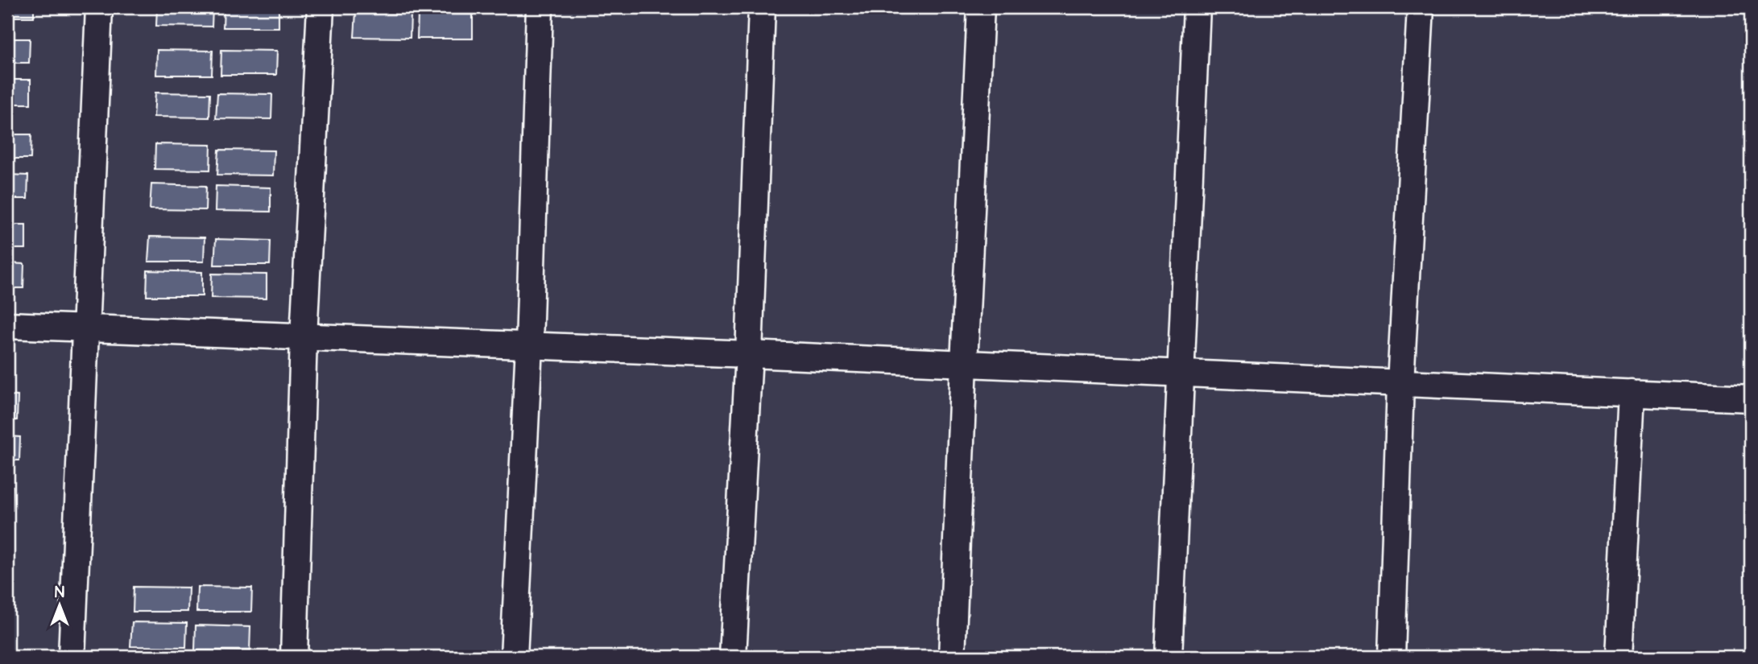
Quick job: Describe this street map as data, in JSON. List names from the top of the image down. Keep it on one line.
{"north":"top"}
